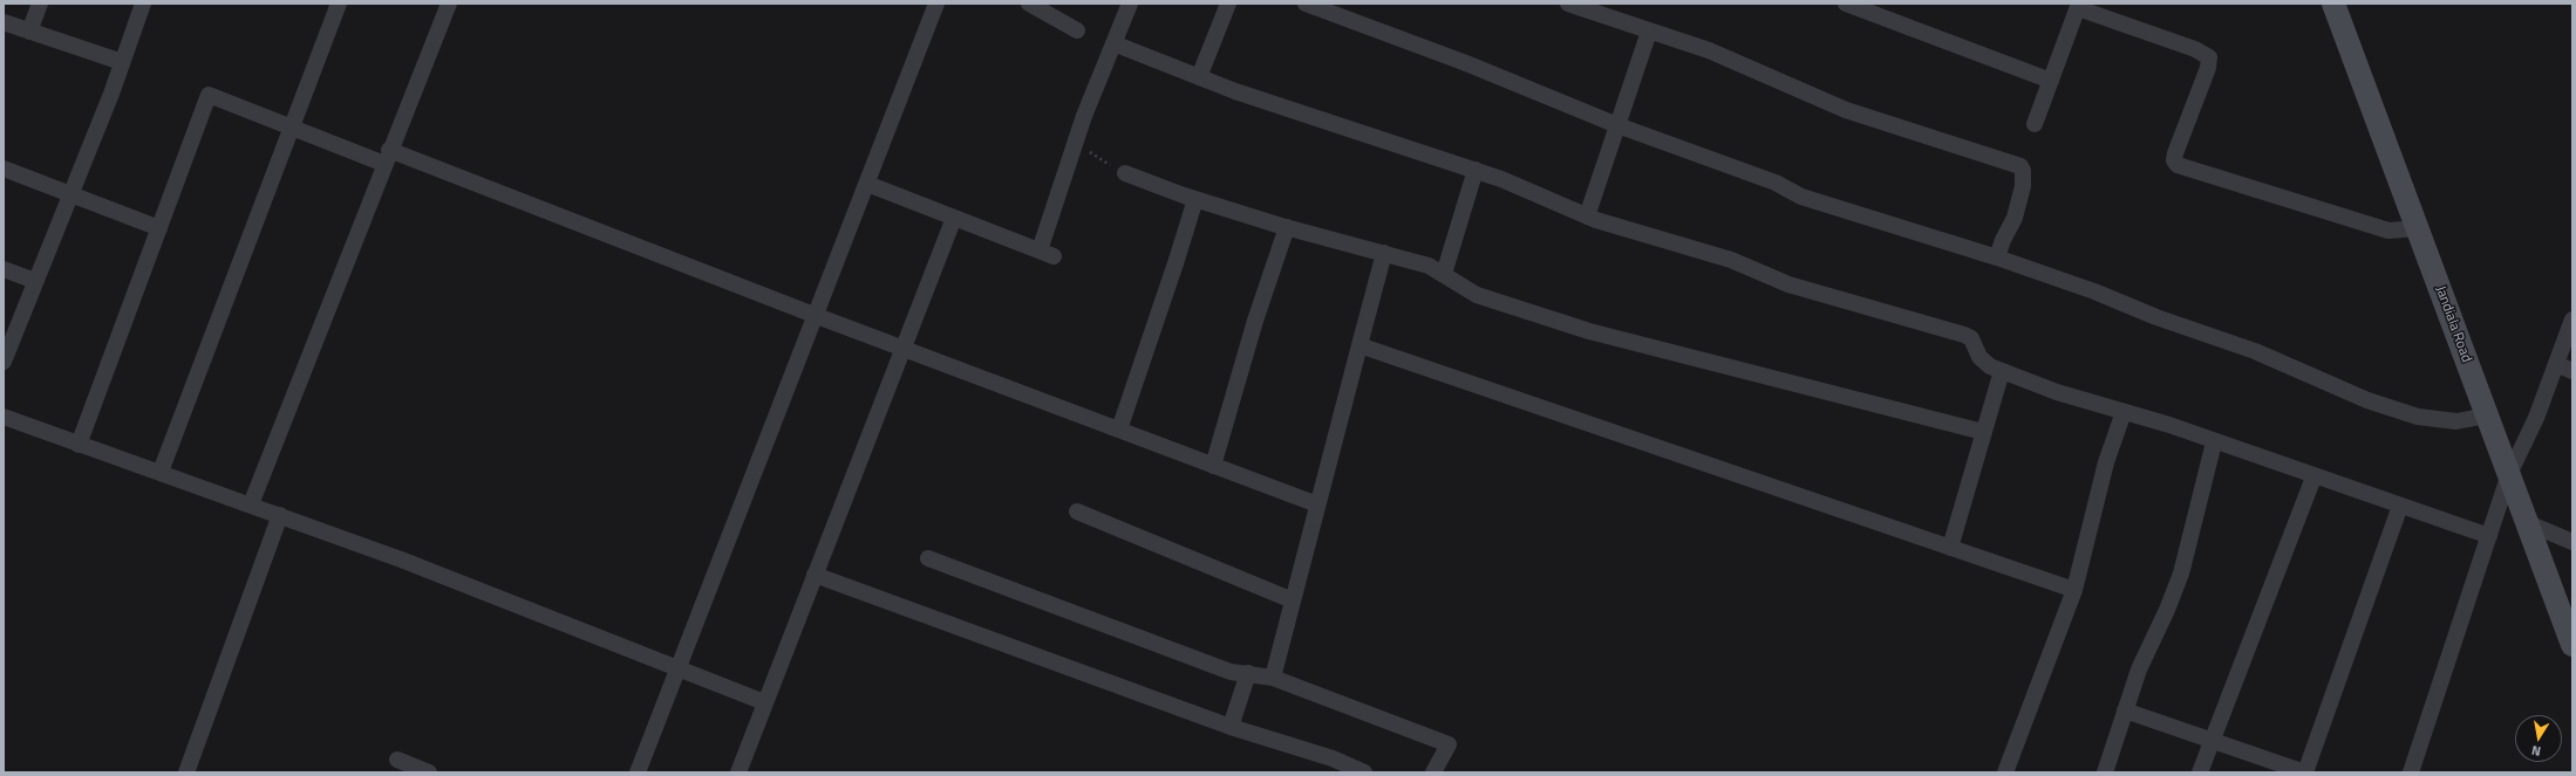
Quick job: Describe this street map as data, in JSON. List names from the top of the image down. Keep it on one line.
{"streets":{"main road":["Jandiala Road"]},"north":"bottom"}
